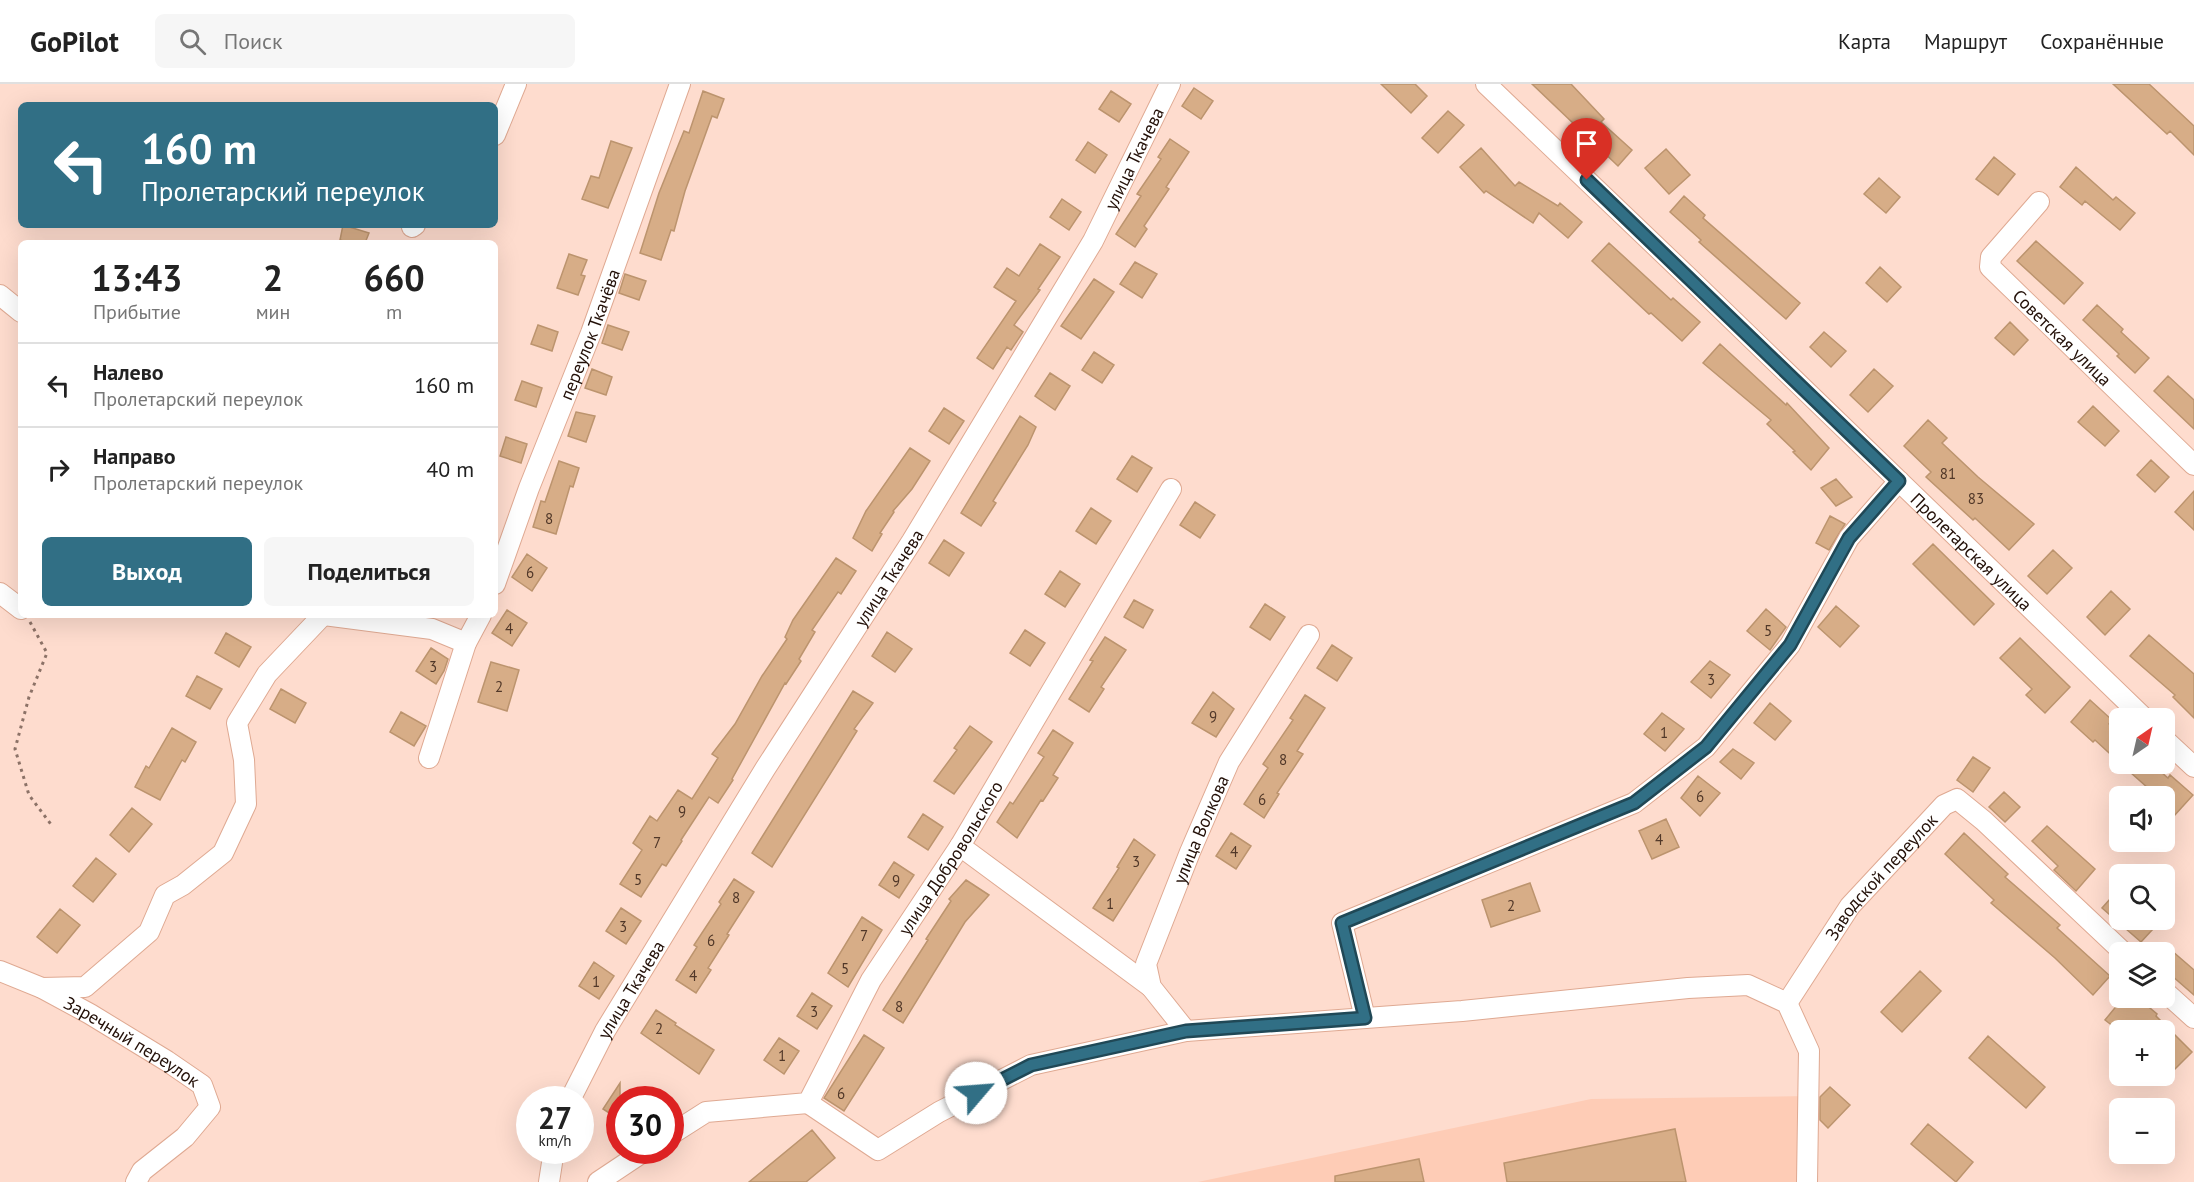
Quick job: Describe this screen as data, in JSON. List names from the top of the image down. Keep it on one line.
{"streets":{"street":["улица Ткачева","переулок Ткачёва","Советская улица","Пролетарская улица","улица Волкова","улица Добровольского","Заводской переулок","Заречный переулок"]},"house_numbers":["81","83","8","6","4","5","3","3","2","9","1","8","6","6","9","4","7","4","3","5","9","8","1","2","3","7","6","5","4","1","8","3","2","1","6"],"north":"top right","page":{"header":"GoPilot","search":"Поиск","nav":["Карта","Маршрут","Сохранённые"],"turn":["160 m","Пролетарский переулок"],"eta":["13:43","Прибытие","2","мин","660","m"],"list":[{"name":"Налево","note":"Пролетарский переулок","value":"160 m"},{"name":"Направо","note":"Пролетарский переулок","value":"40 m"}],"buttons":["Выход","Поделиться"],"map_buttons":["+","−"],"speed":"27 km/h","limit":"30"}}
